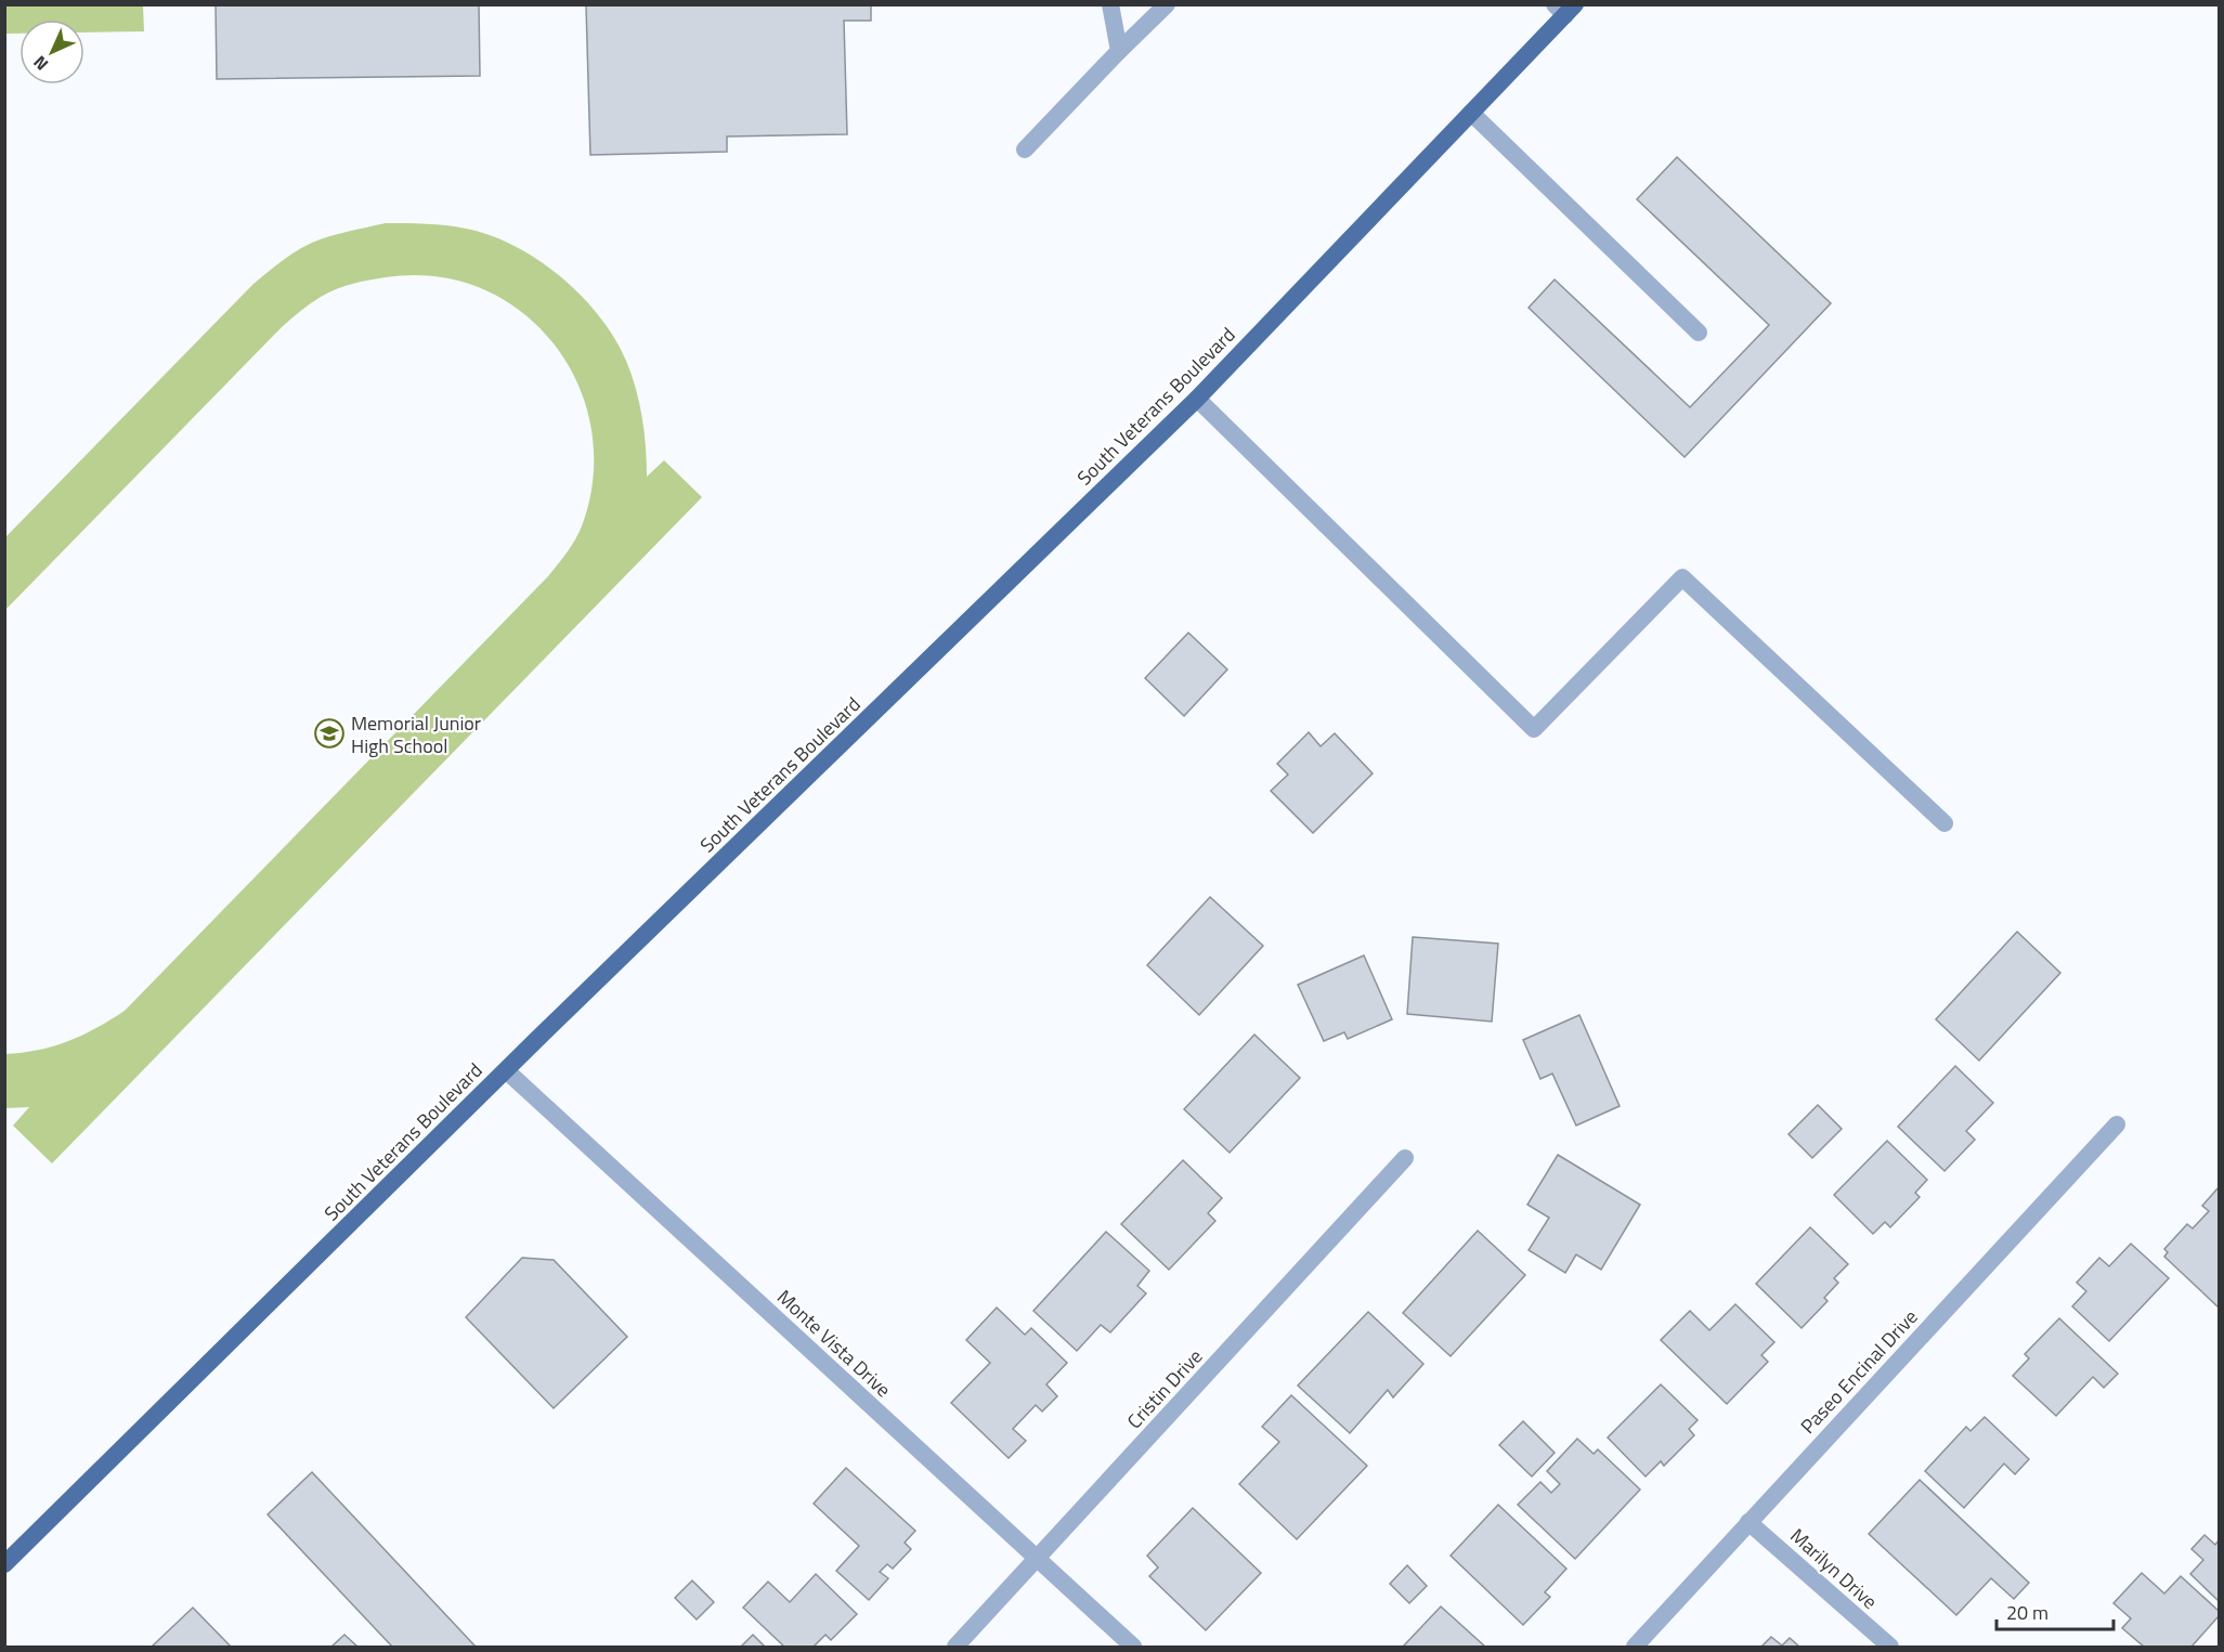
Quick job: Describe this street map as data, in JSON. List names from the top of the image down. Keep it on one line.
{"streets":{"main road":["South Veterans Boulevard"],"street":["Monte Vista Drive","Paseo Encinal Drive","Cristin Drive","Marilyn Drive"]},"crossings":[["South Veterans Boulevard","Monte Vista Drive"],["Monte Vista Drive","Cristin Drive"],["Paseo Encinal Drive","Marilyn Drive"]],"places":{"school or university":["Memorial Junior High School"]},"scale_bar":"20 m","north":"bottom left"}
